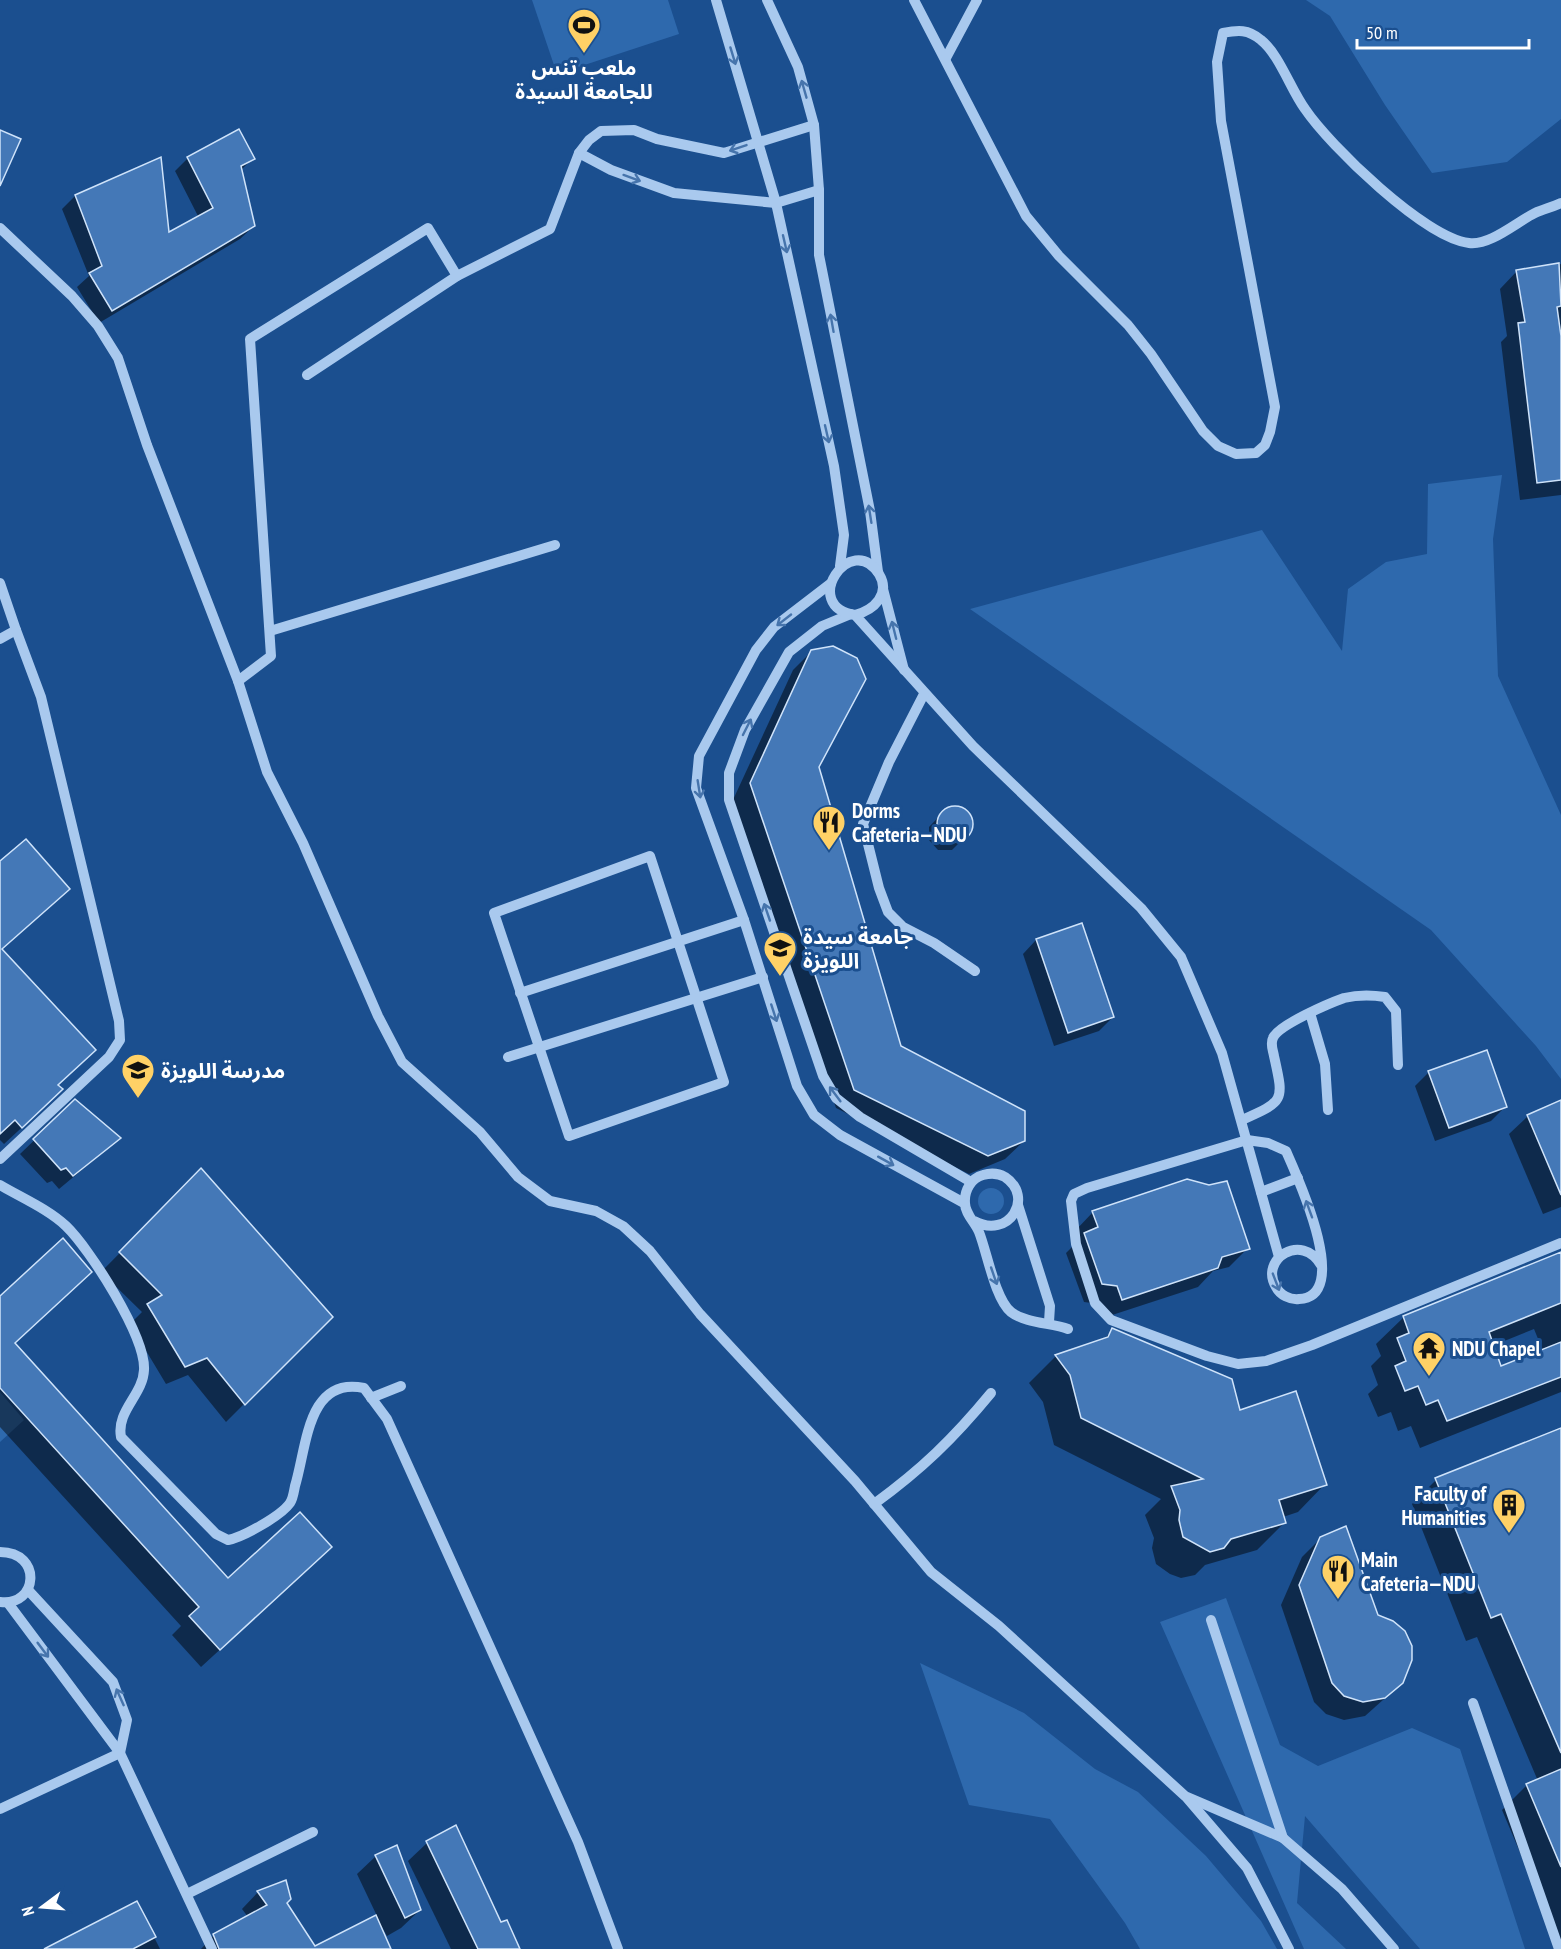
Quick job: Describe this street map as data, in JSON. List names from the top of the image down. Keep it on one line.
{"places":{"sports":["ملعب تنس للجامعة السيدة"],"restaurant":["Dorms Cafeteria—NDU","Main Cafeteria—NDU"],"school or university":["جامعة سيدة اللويزة","مدرسة اللويزة"],"temple":["NDU Chapel"],"building":["Faculty of Humanities"]},"scale_bar":"50 m","north":"left"}
